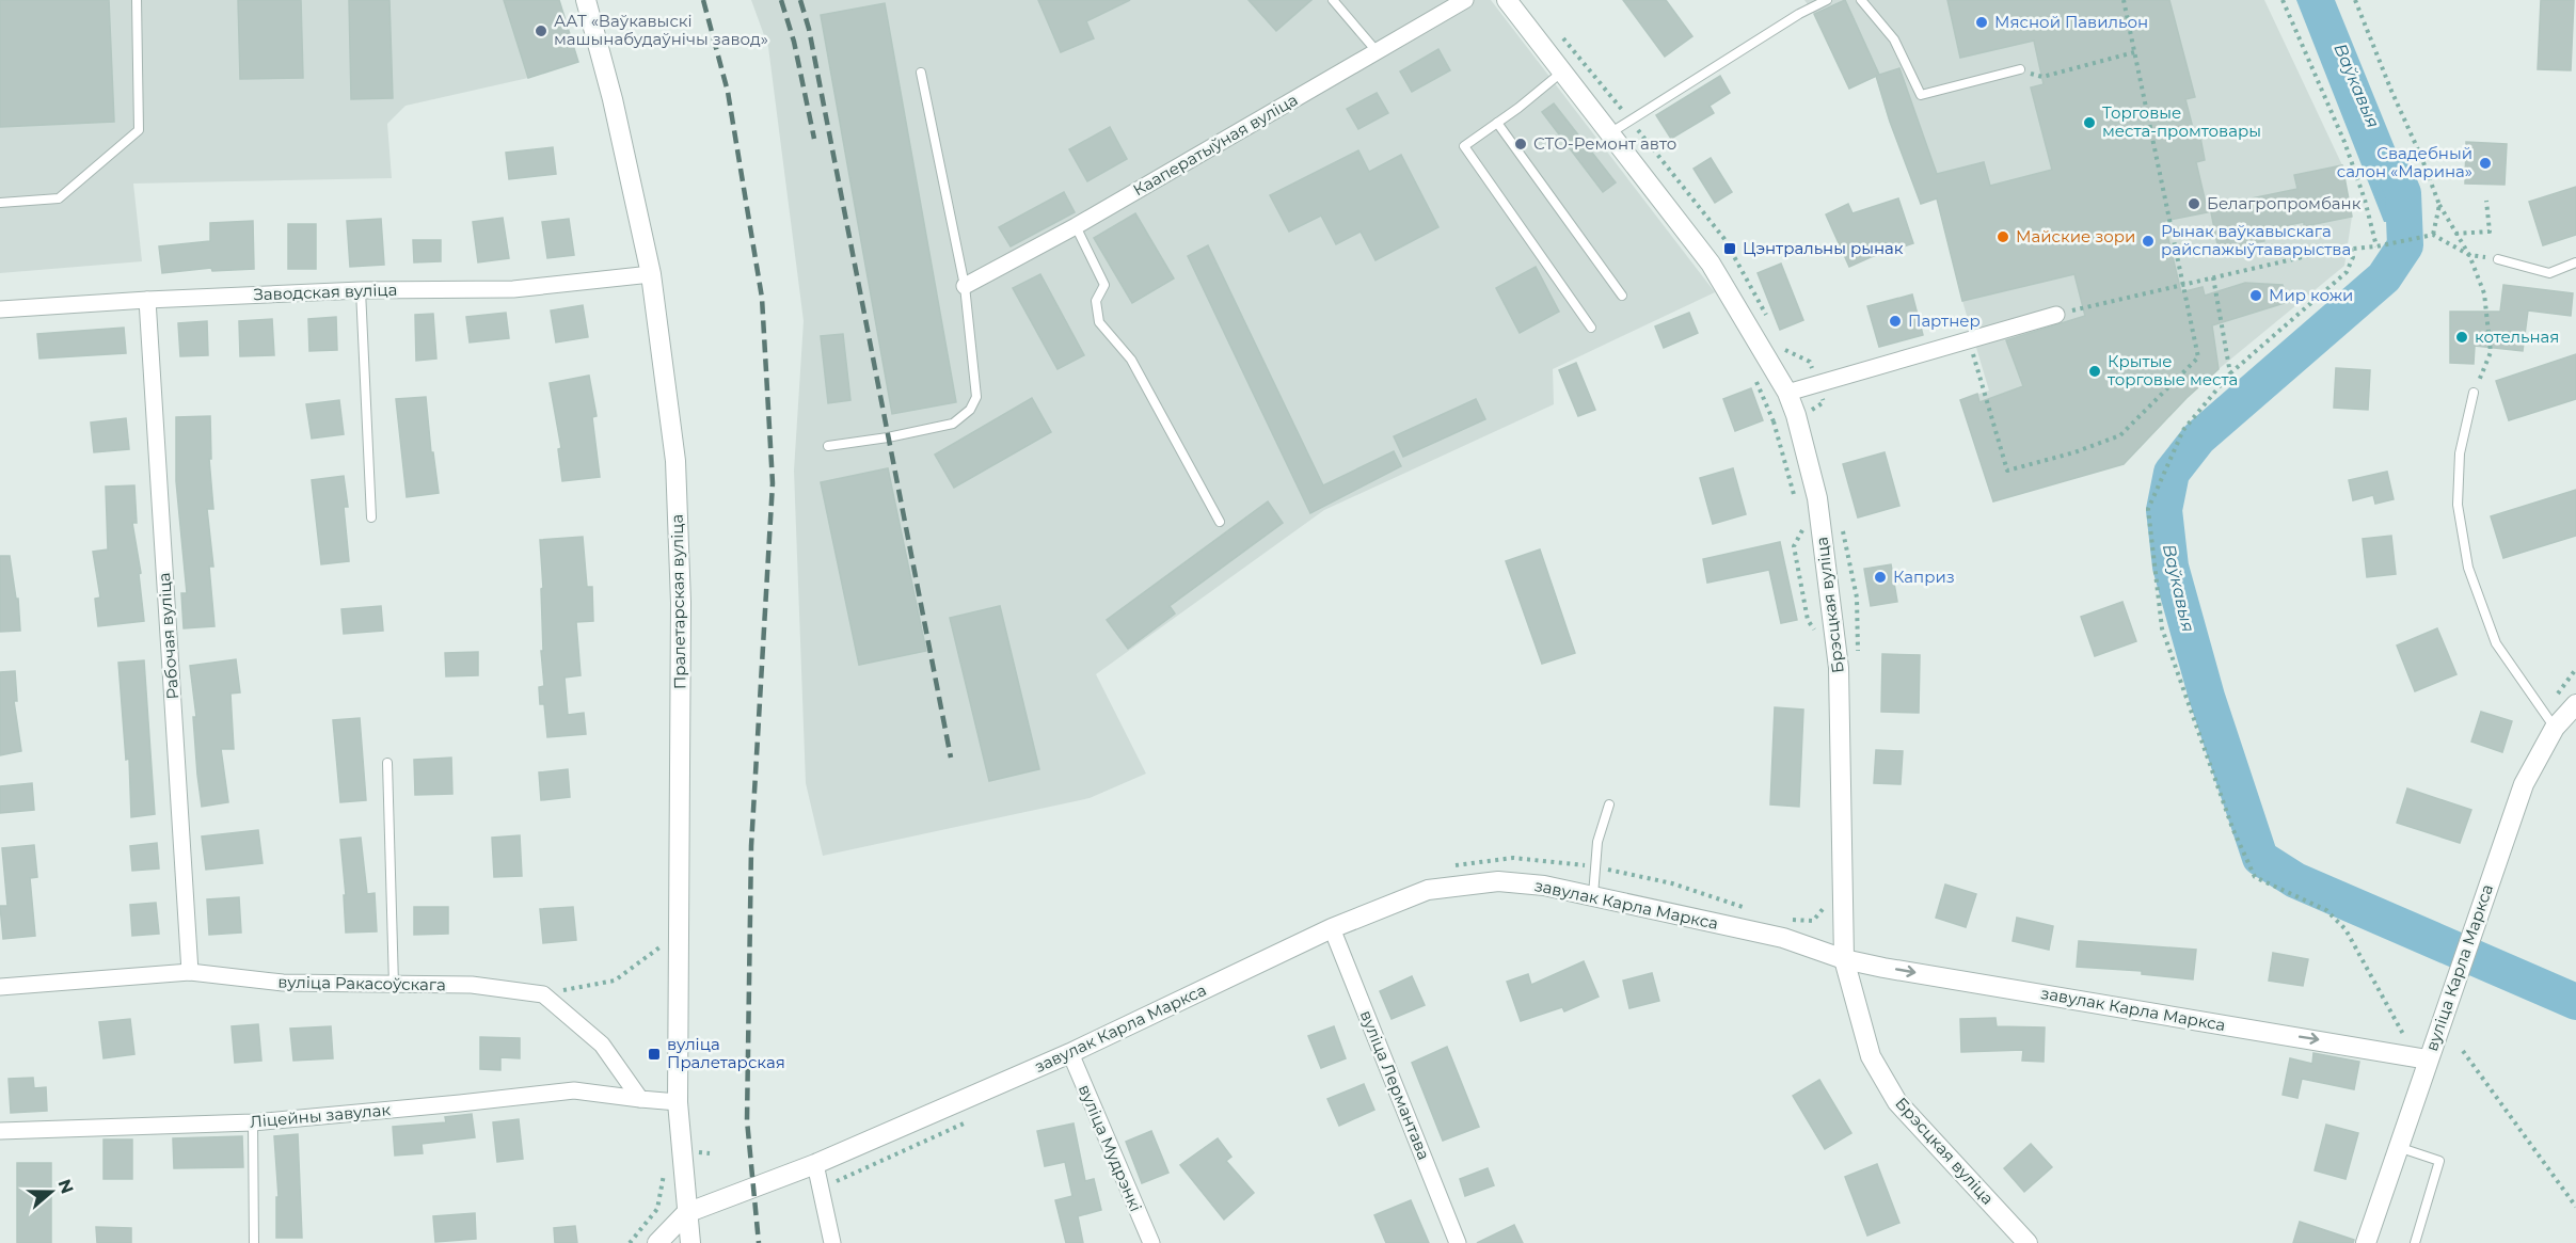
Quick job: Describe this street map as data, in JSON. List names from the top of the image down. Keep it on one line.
{"streets":{"street":["Кааператыўная вуліца","Заводская вуліца","Пралетарская вуліца","Брэсцкая вуліца","Рабочая вуліца","завулак Карла Маркса","вуліца Карла Маркса","вуліца Ракасоўскага","вуліца Лермантава","Ліцейны завулак","вуліца Мудрэнкі"]},"crossings":[["Заводская вуліца","Пралетарская вуліца"],["Заводская вуліца","Рабочая вуліца"],["Пралетарская вуліца","завулак Карла Маркса"],["Брэсцкая вуліца","завулак Карла Маркса"],["Рабочая вуліца","вуліца Ракасоўскага"],["завулак Карла Маркса","вуліца Карла Маркса"],["завулак Карла Маркса","вуліца Лермантава"],["завулак Карла Маркса","вуліца Мудрэнкі"]],"water":["Ваўкавыя"],"places":{"other":["Мясной Павильон","ААТ «Ваўкавыскі машынабудаўнічы завод»","Торговые места-промтовары","СТО-Ремонт авто","Свадебный салон «Марина»","Белагропромбанк","Майские зори","Рынак ваўкавыскага райспажыўтаварыства","Мир кожи","Партнер","котельная","Крытые торговые места","Каприз"],"transit":["Цэнтральны рынак","вуліца Пралетарская"]},"north":"right"}
